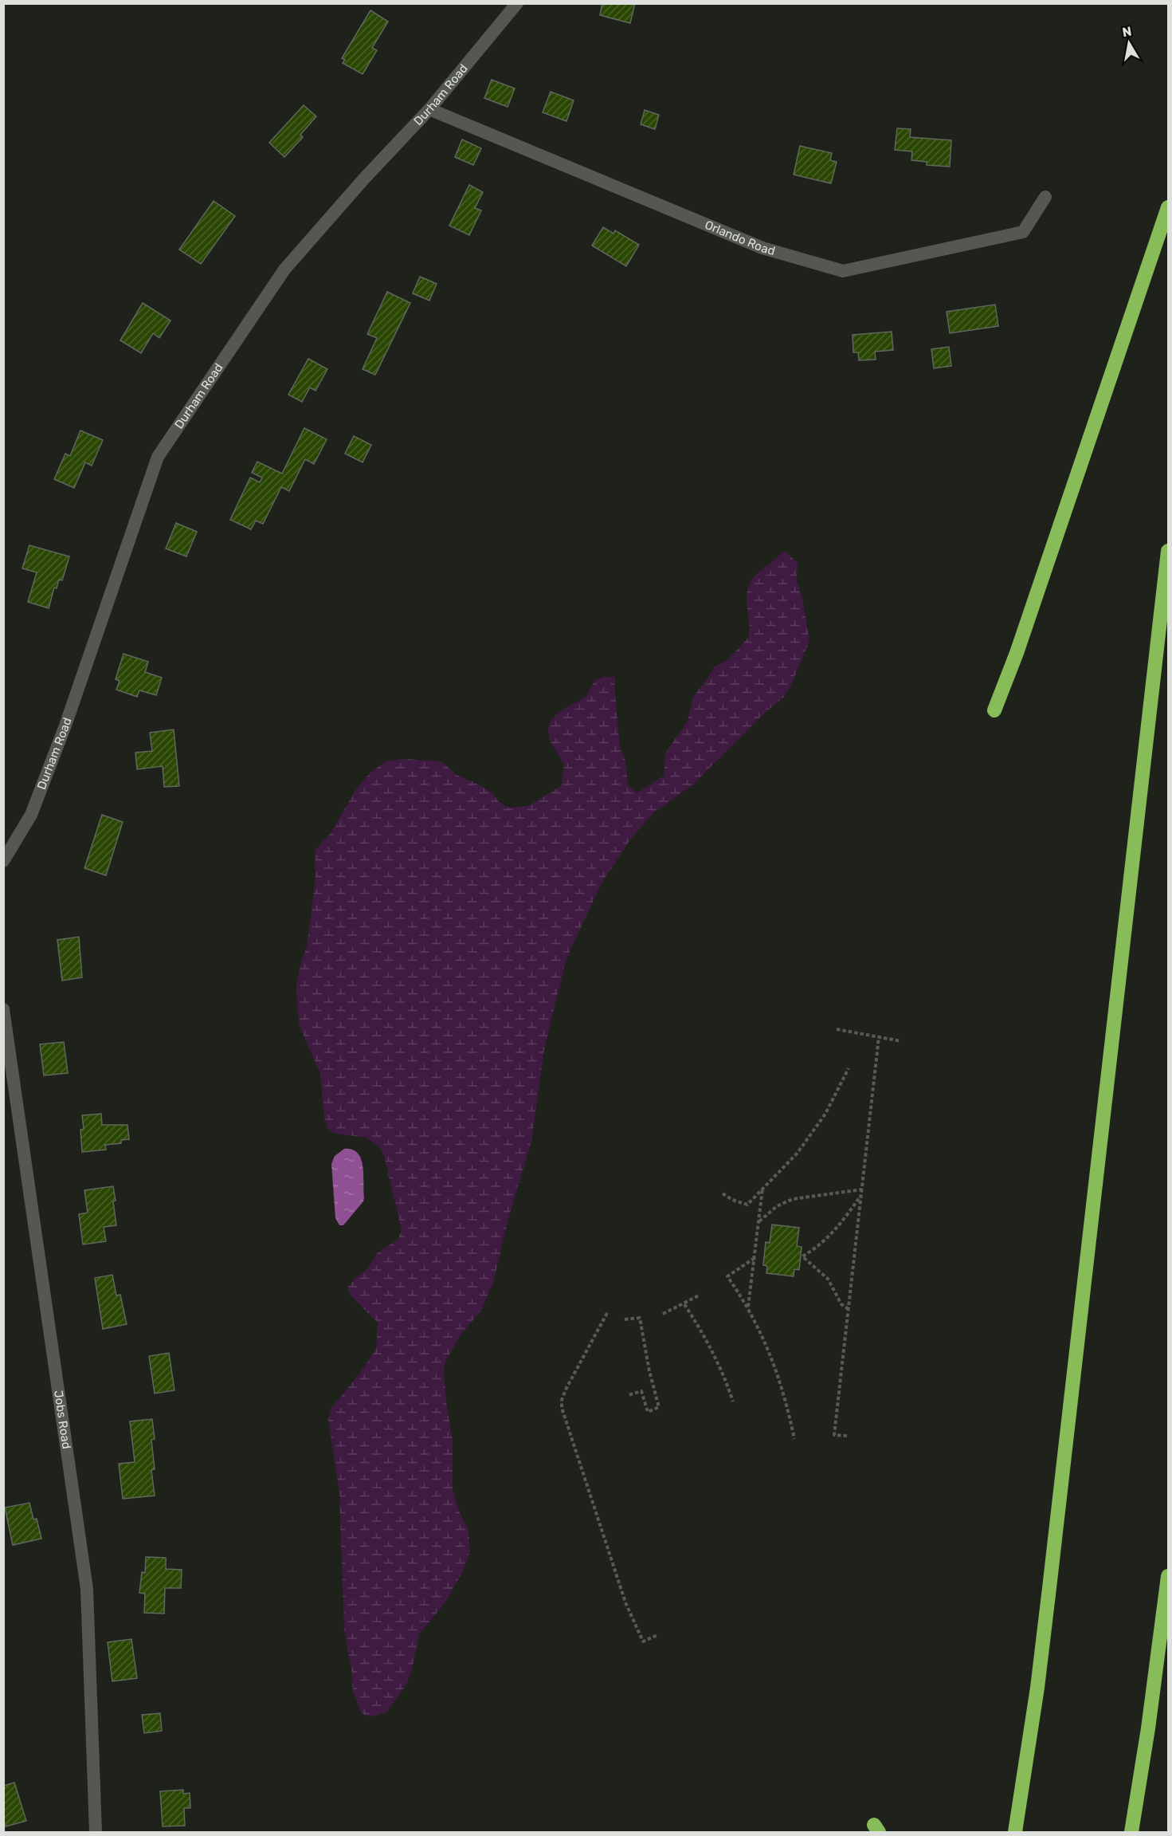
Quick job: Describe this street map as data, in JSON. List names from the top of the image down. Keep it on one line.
{"streets":{"street":["Durham Road","Orlando Road","Jobs Road"]},"crossings":[["Durham Road","Orlando Road"]],"north":"top"}
